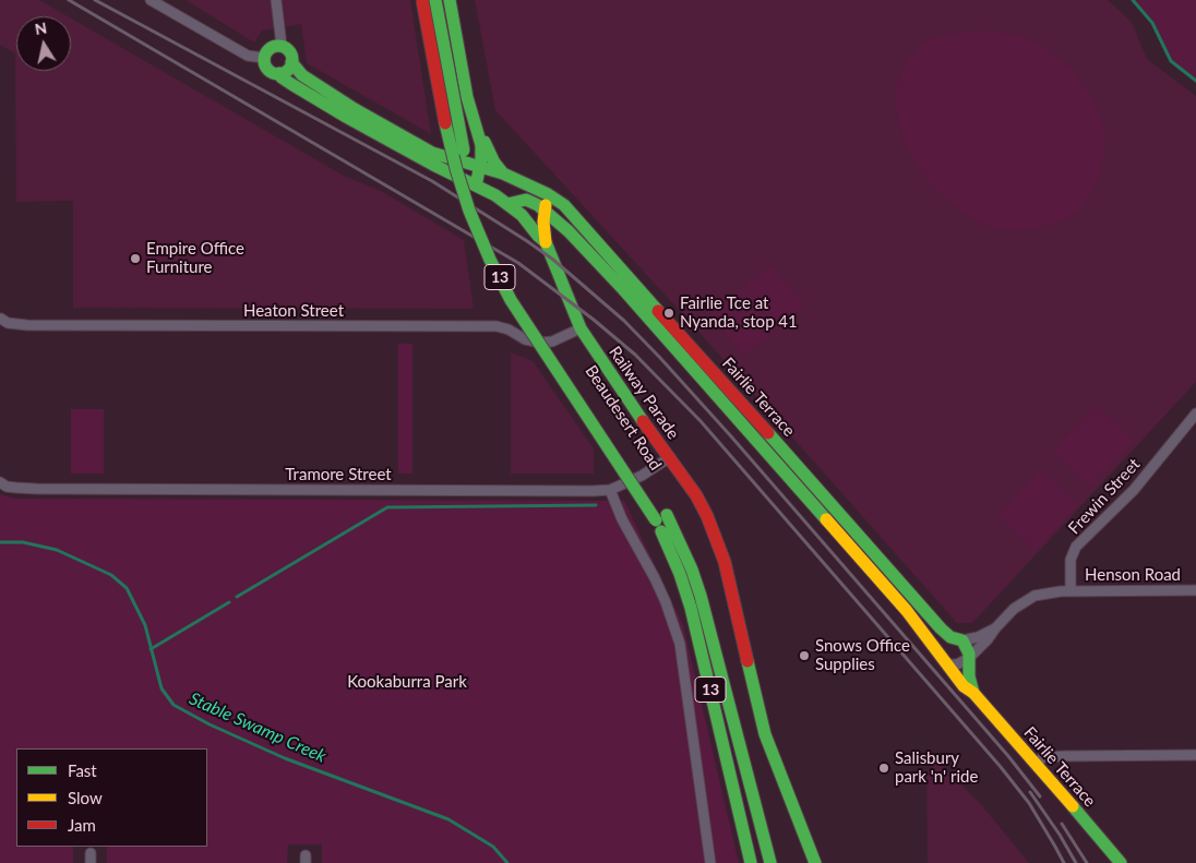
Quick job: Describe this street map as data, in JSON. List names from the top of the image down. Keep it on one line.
{"streets":{"main road":["13","Railway Parade","Fairlie Terrace","Beaudesert Road"],"street":["Heaton Street","Tramore Street","Frewin Street","Henson Road"]},"crossings":[["Heaton Street","Railway Parade"],["Railway Parade","Fairlie Terrace"],["Railway Parade","Tramore Street"],["Frewin Street","Henson Road"]],"water":["Stable Swamp Creek"],"parks":["Kookaburra Park"],"places":["Empire Office Furniture","Fairlie Tce at Nyanda, stop 41","Snows Office Supplies","Salisbury park 'n' ride"],"legend":["Fast","Slow","Jam"],"north":"top"}
